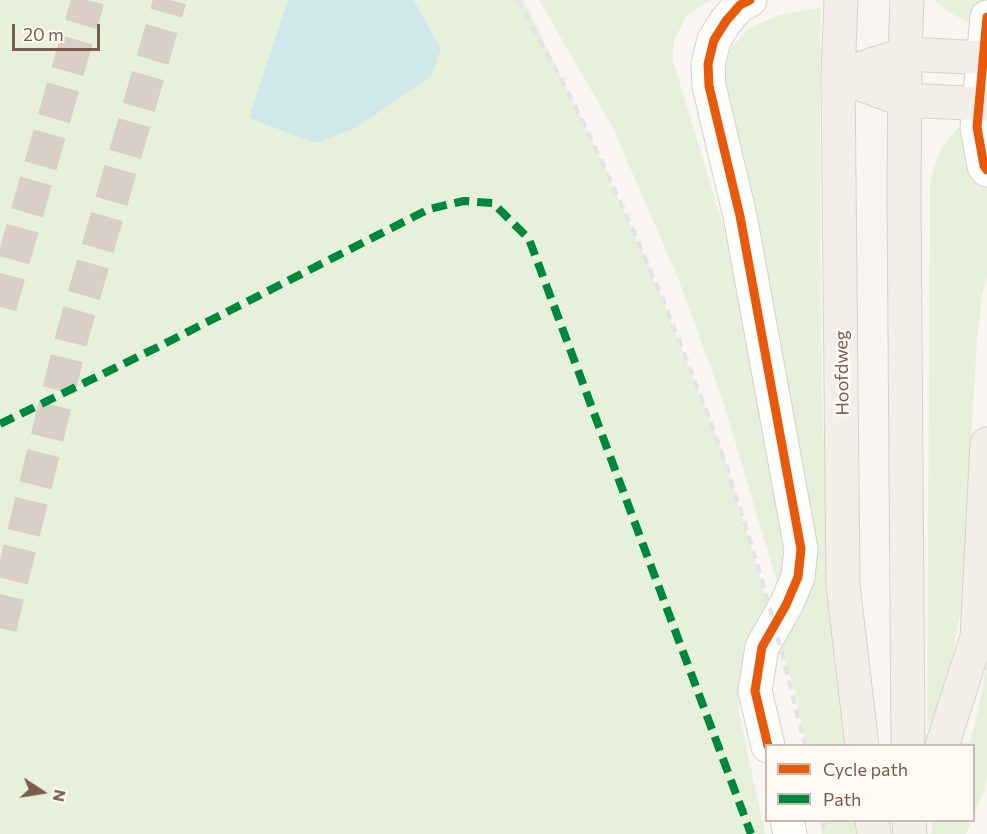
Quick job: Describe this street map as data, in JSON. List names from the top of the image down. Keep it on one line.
{"streets":{"main road":["Hoofdweg"]},"legend":["Cycle path","Path"],"scale_bar":"20 m","north":"right"}
